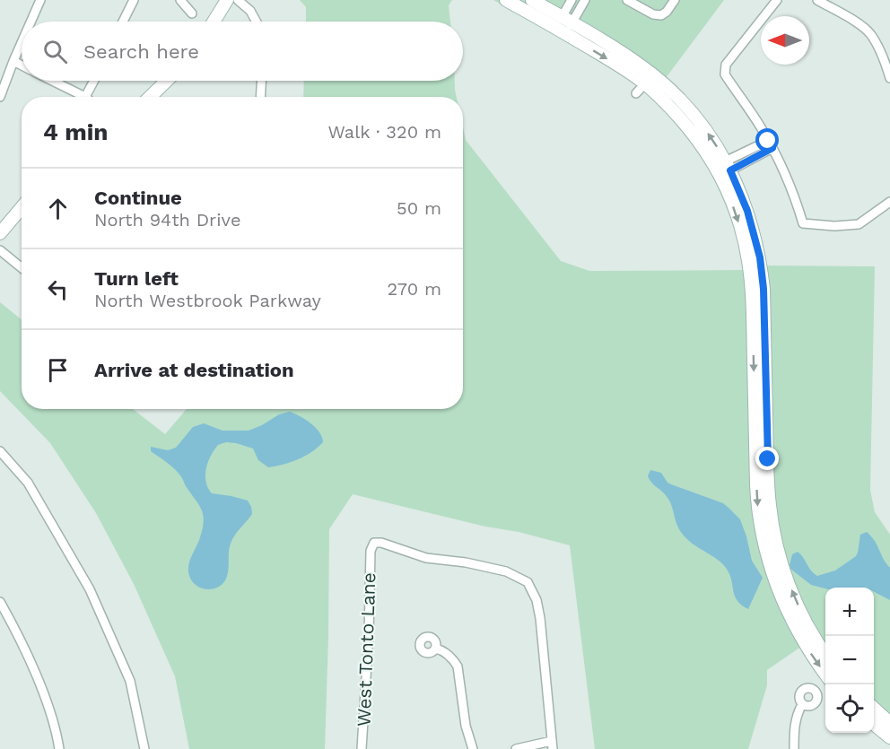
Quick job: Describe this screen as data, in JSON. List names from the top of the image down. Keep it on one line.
{"streets":{"street":["West Tonto Lane"]},"north":"left","page":{"search":"Search here","heading":["4 min","Walk · 320 m"],"list":[["Continue","North 94th Drive","50 m"],["Turn left","North Westbrook Parkway","270 m"],"Arrive at destination"],"map_buttons":["+","−"]}}
